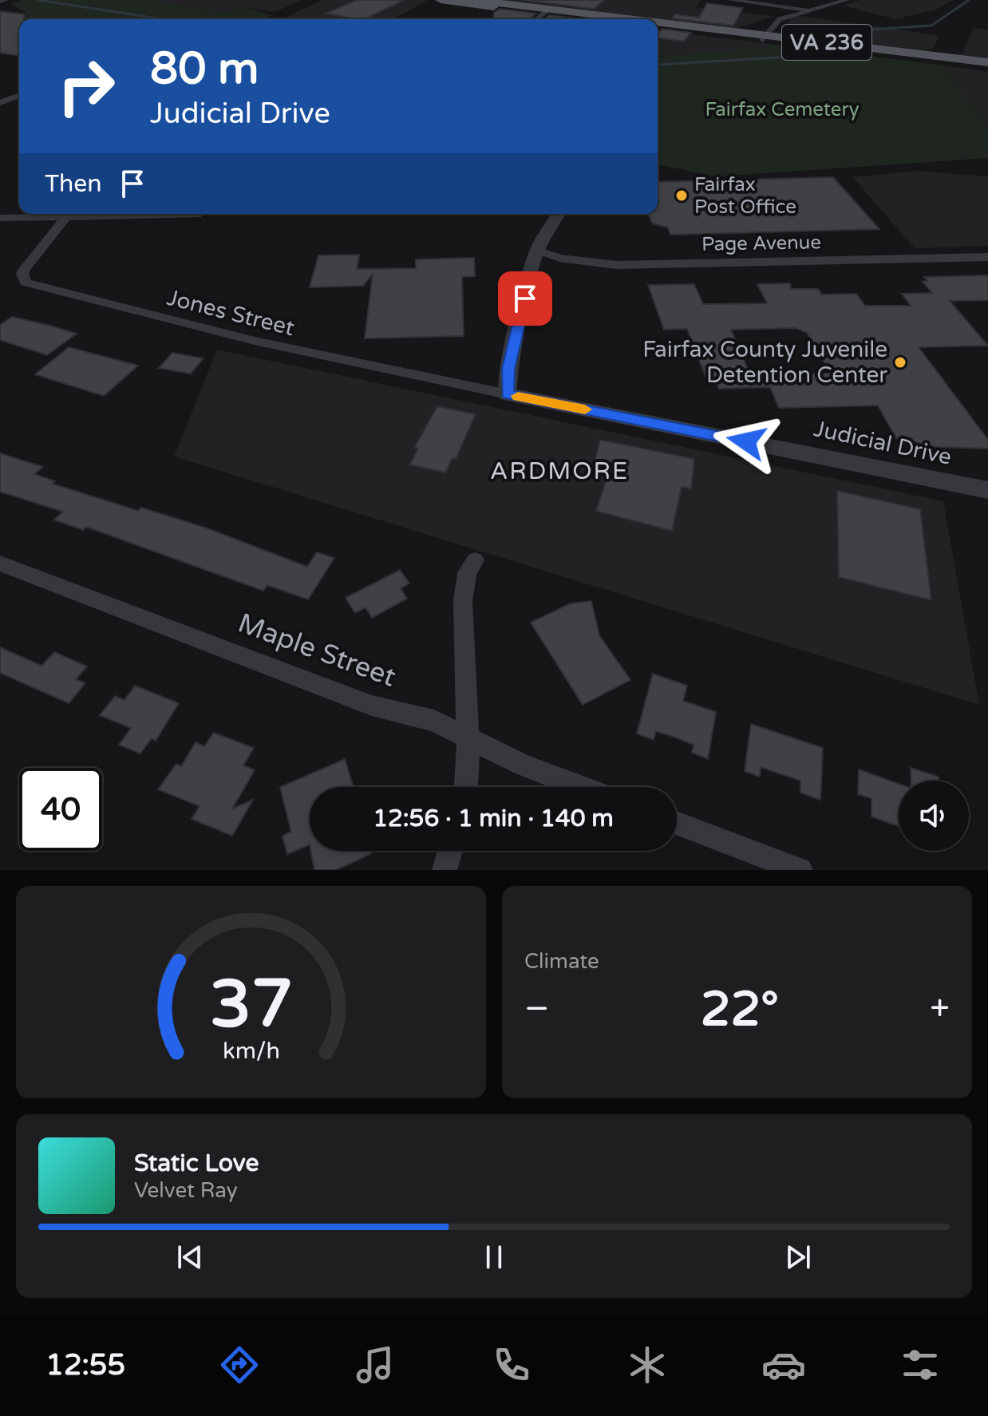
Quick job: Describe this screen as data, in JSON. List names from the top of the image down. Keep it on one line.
{"streets":{"main road":["VA 236"],"street":["Page Avenue","Jones Street","Judicial Drive","Maple Street"]},"crossings":[["Jones Street","Judicial Drive"]],"districts":["ARDMORE"],"parks":["Fairfax Cemetery"],"places":["Fairfax Post Office","Fairfax County Juvenile Detention Center"],"page":{"turn":["80 m","Judicial Drive"],"then":"Then","limit":"40","trip":"12:56 · 1 min · 140 m","tile":"Climate","heat":["−","22°","+"],"song":["Static Love","Velvet Ray"],"tabs":"12:55","gauge":["37","km/h"]}}
